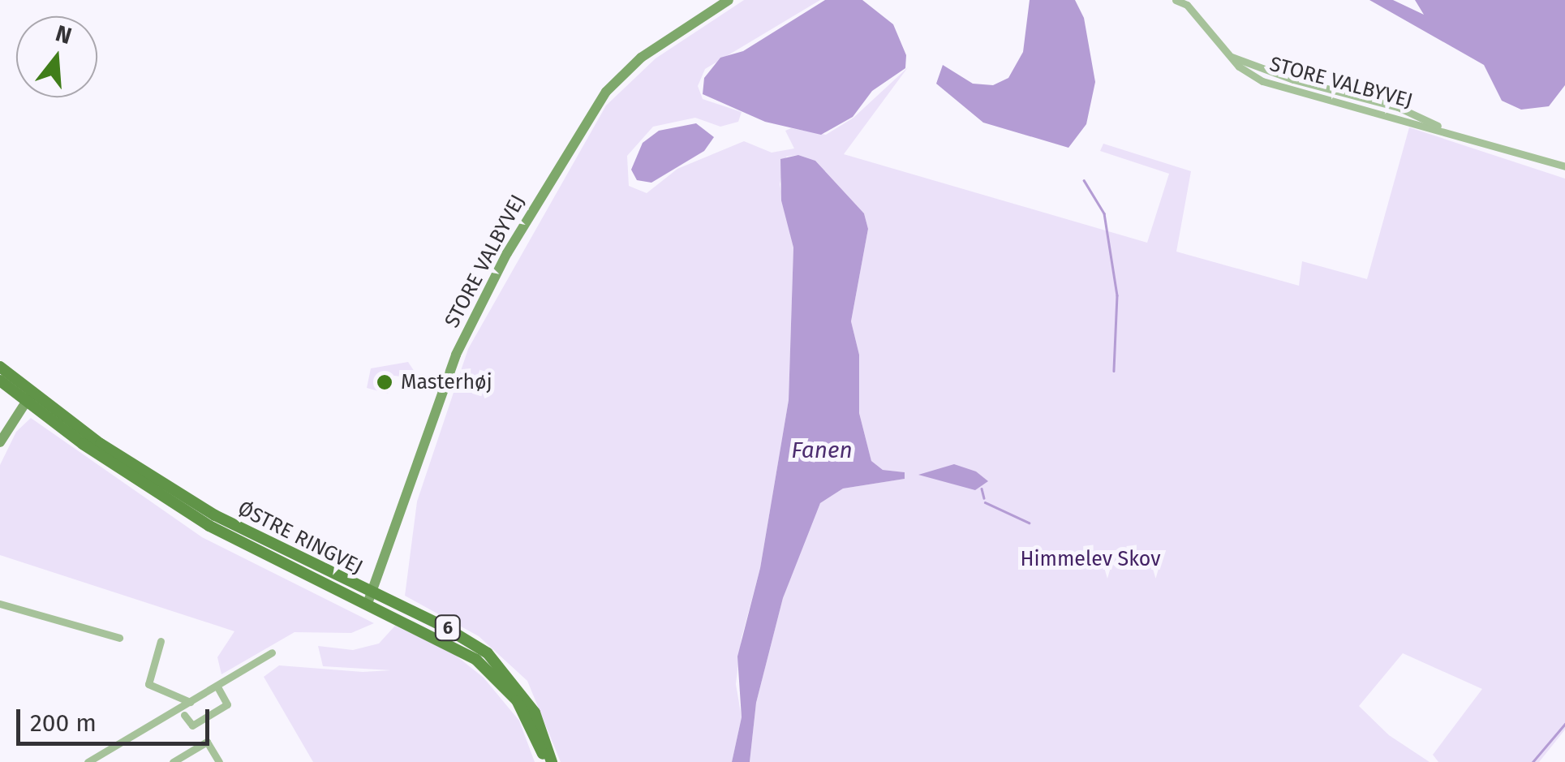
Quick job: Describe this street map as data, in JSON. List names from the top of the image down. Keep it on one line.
{"streets":{"main road":["ØSTRE RINGVEJ","6"],"street":["STORE VALBYVEJ"]},"crossings":[["STORE VALBYVEJ","ØSTRE RINGVEJ"]],"water":["Fanen"],"parks":["Himmelev Skov"],"places":["Masterhøj"],"scale_bar":"200 m","north":"top"}
